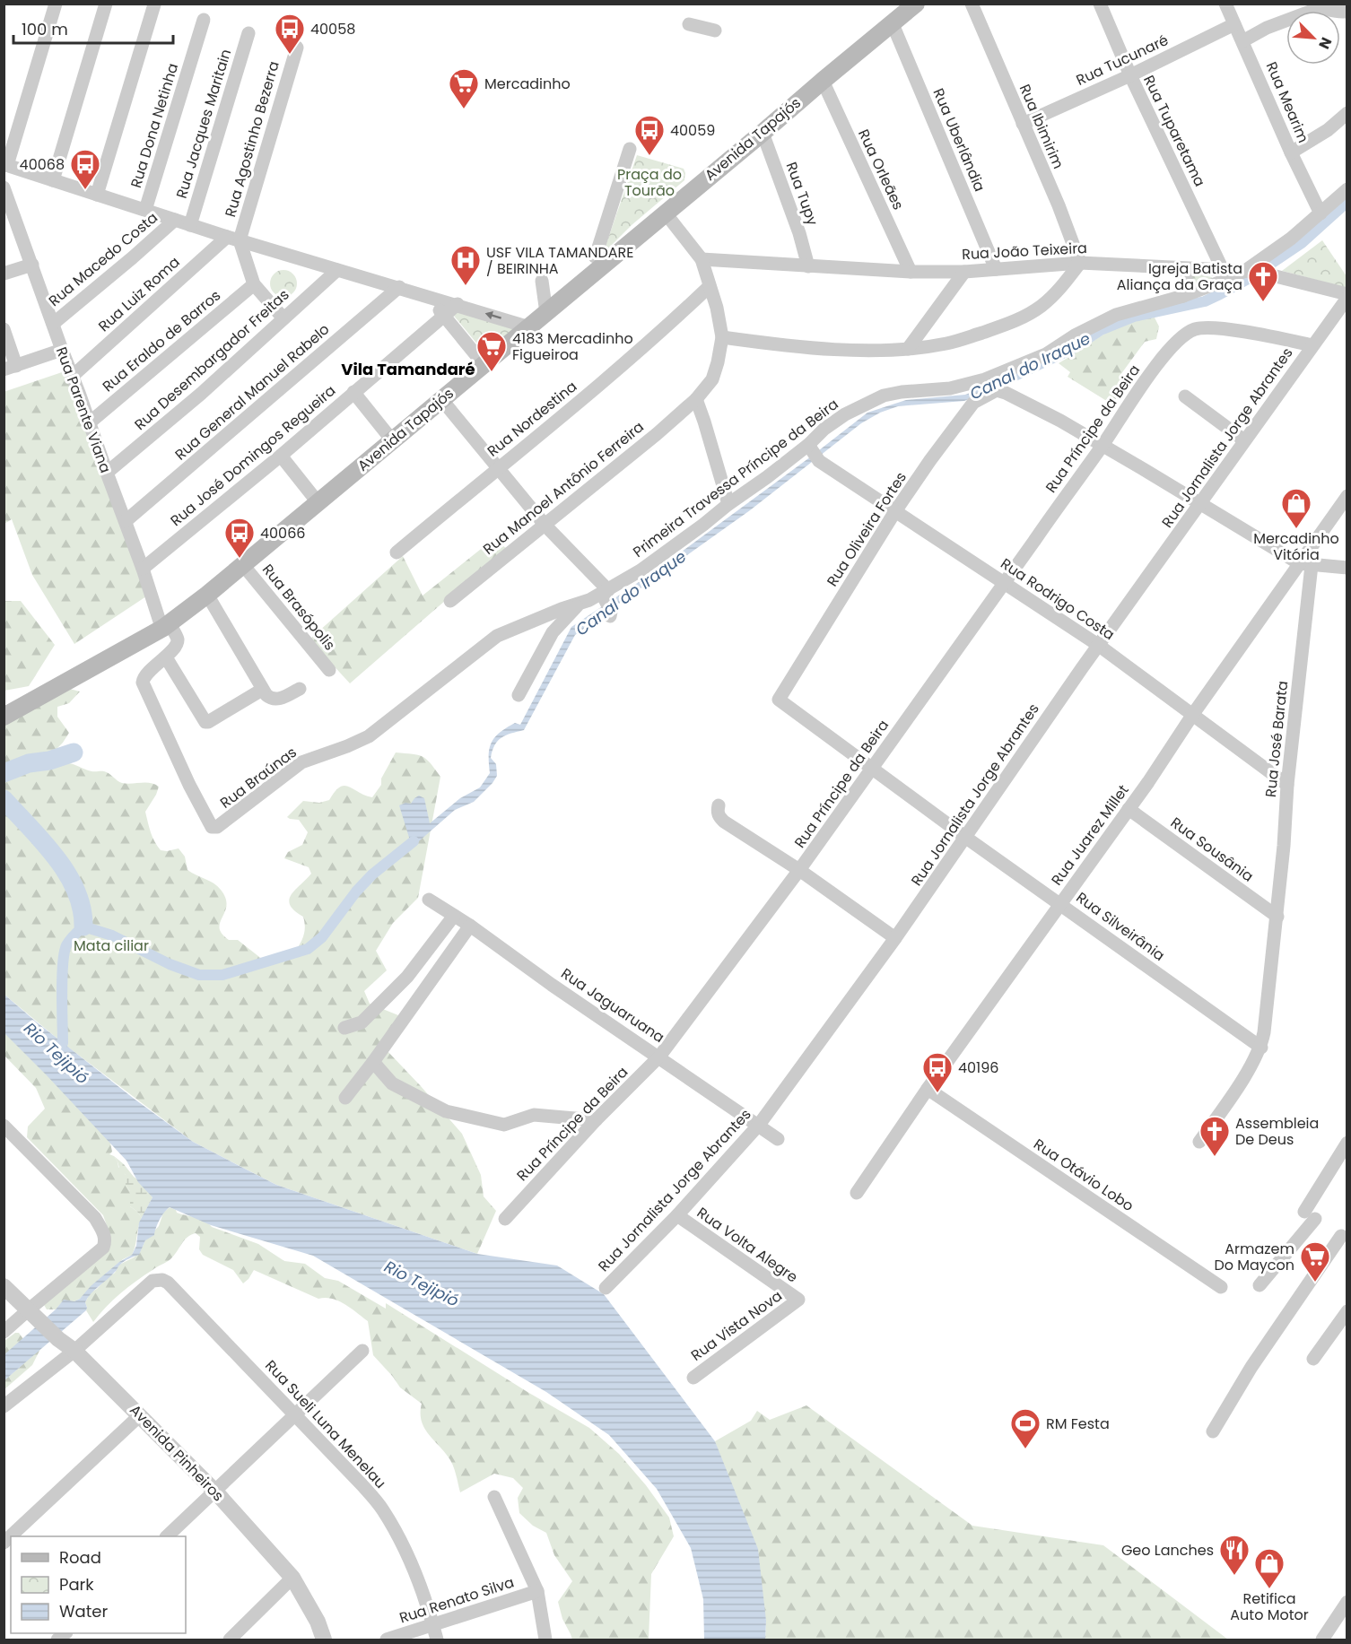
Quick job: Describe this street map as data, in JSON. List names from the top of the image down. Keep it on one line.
{"streets":{"main road":["Avenida Tapajós"],"street":["Rua Tucunaré","Rua Mearim","Rua Jacques Maritain","Rua Dona Netinha","Rua Ibimirim","Rua Tuparetama","Rua Agostinho Bezerra","Rua Uberlândia","Rua Orleães","Rua Tupy","Rua João Teixeira","Rua Macedo Costa","Rua Luiz Roma","Rua Eraldo de Barros","Rua Desembargador Freitas","Rua General Manuel Rabelo","Rua Parente Viana","Rua Nordestina","Rua Príncipe da Beira","Rua Jornalista Jorge Abrantes","Rua José Domingos Regueira","Primeira Travessa Príncipe da Beira","Rua Manoel Antônio Ferreira","Rua Oliveira Fortes","Rua Rodrigo Costa","Rua Brasópolis","Rua José Barata","Rua Braúnas","Rua Juarez Millet","Rua Sousânia","Rua Silveirânia","Rua Jaguaruana","Rua Otávio Lobo","Rua Volta Alegre","Rua Vista Nova","Rua Sueli Luna Menelau","Avenida Pinheiros","Rua Renato Silva"]},"crossings":[["Rua Tucunaré","Rua Mearim"],["Rua Tucunaré","Rua Ibimirim"],["Rua Tucunaré","Rua Tuparetama"],["Rua Mearim","Primeira Travessa Príncipe da Beira"],["Rua Ibimirim","Rua João Teixeira"],["Rua Tuparetama","Rua João Teixeira"],["Rua Agostinho Bezerra","Rua Luiz Roma"],["Avenida Tapajós","Rua Uberlândia"],["Avenida Tapajós","Rua Orleães"],["Avenida Tapajós","Rua Tupy"],["Avenida Tapajós","Rua Parente Viana"],["Avenida Tapajós","Rua Brasópolis"],["Avenida Tapajós","Rua Braúnas"],["Rua Uberlândia","Rua João Teixeira"],["Rua Orleães","Rua João Teixeira"],["Rua Tupy","Rua João Teixeira"],["Rua João Teixeira","Rua Jornalista Jorge Abrantes"],["Rua João Teixeira","Primeira Travessa Príncipe da Beira"],["Rua Macedo Costa","Rua Parente Viana"],["Rua Luiz Roma","Rua Parente Viana"],["Rua Eraldo de Barros","Rua Parente Viana"],["Rua Desembargador Freitas","Rua Parente Viana"],["Rua General Manuel Rabelo","Rua Parente Viana"],["Rua Parente Viana","Rua José Domingos Regueira"],["Rua Parente Viana","Rua Braúnas"],["Rua Príncipe da Beira","Rua Jornalista Jorge Abrantes"],["Rua Príncipe da Beira","Rua Rodrigo Costa"],["Rua Príncipe da Beira","Rua Silveirânia"],["Rua Príncipe da Beira","Rua Jaguaruana"],["Rua Jornalista Jorge Abrantes","Rua Rodrigo Costa"],["Rua Jornalista Jorge Abrantes","Rua Silveirânia"],["Rua Jornalista Jorge Abrantes","Rua Jaguaruana"],["Rua Jornalista Jorge Abrantes","Rua Volta Alegre"],["Primeira Travessa Príncipe da Beira","Rua Rodrigo Costa"],["Primeira Travessa Príncipe da Beira","Rua Braúnas"],["Rua Oliveira Fortes","Rua Rodrigo Costa"],["Rua Oliveira Fortes","Rua Silveirânia"],["Rua Rodrigo Costa","Rua José Barata"],["Rua Rodrigo Costa","Rua Juarez Millet"],["Rua José Barata","Rua Juarez Millet"],["Rua José Barata","Rua Sousânia"],["Rua José Barata","Rua Silveirânia"],["Rua Juarez Millet","Rua Sousânia"],["Rua Juarez Millet","Rua Silveirânia"],["Rua Juarez Millet","Rua Otávio Lobo"],["Rua Volta Alegre","Rua Vista Nova"],["Rua Sueli Luna Menelau","Avenida Pinheiros"],["Rua Sueli Luna Menelau","Rua Renato Silva"]],"districts":["Vila Tamandaré"],"water":["Canal do Iraque","Rio Tejipió"],"parks":["Praça do Tourão","Mata ciliar"],"places":{"bus stop":["40058","40059","40068","40066","40196"],"supermarket":["Mercadinho","4183 Mercadinho Figueiroa","Armazem Do Maycon"],"hospital":["USF VILA TAMANDARE / BEIRINHA"],"church":["Igreja Batista Aliança da Graça","Assembleia De Deus"],"shop":["Mercadinho Vitória","Retifica Auto Motor"],"sports":["RM Festa"],"restaurant":["Geo Lanches"]},"legend":["Road","Park","Water"],"scale_bar":"100 m","north":"bottom right"}
